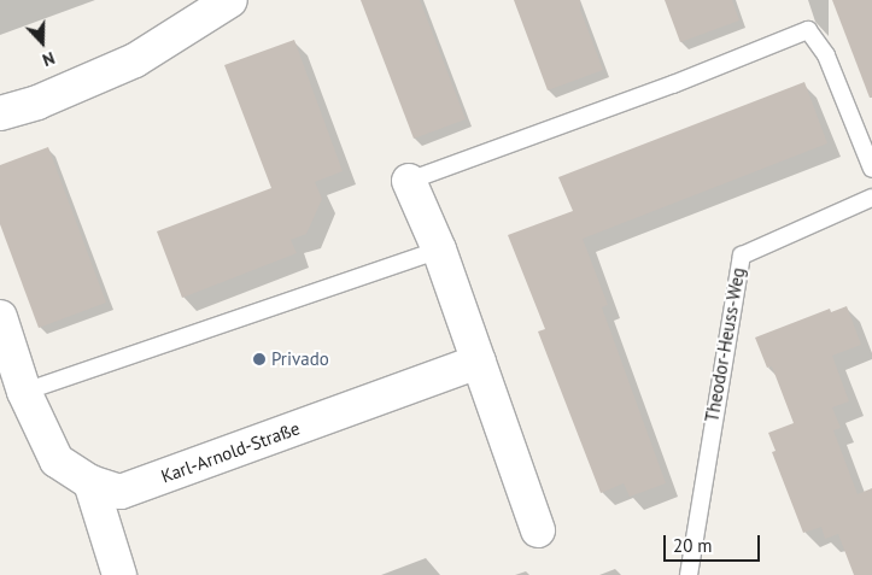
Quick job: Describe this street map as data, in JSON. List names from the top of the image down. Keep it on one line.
{"streets":{"street":["Karl-Arnold-Straße"],"lane":["Theodor-Heuss-Weg"]},"places":["Privado"],"scale_bar":"20 m","north":"bottom"}
